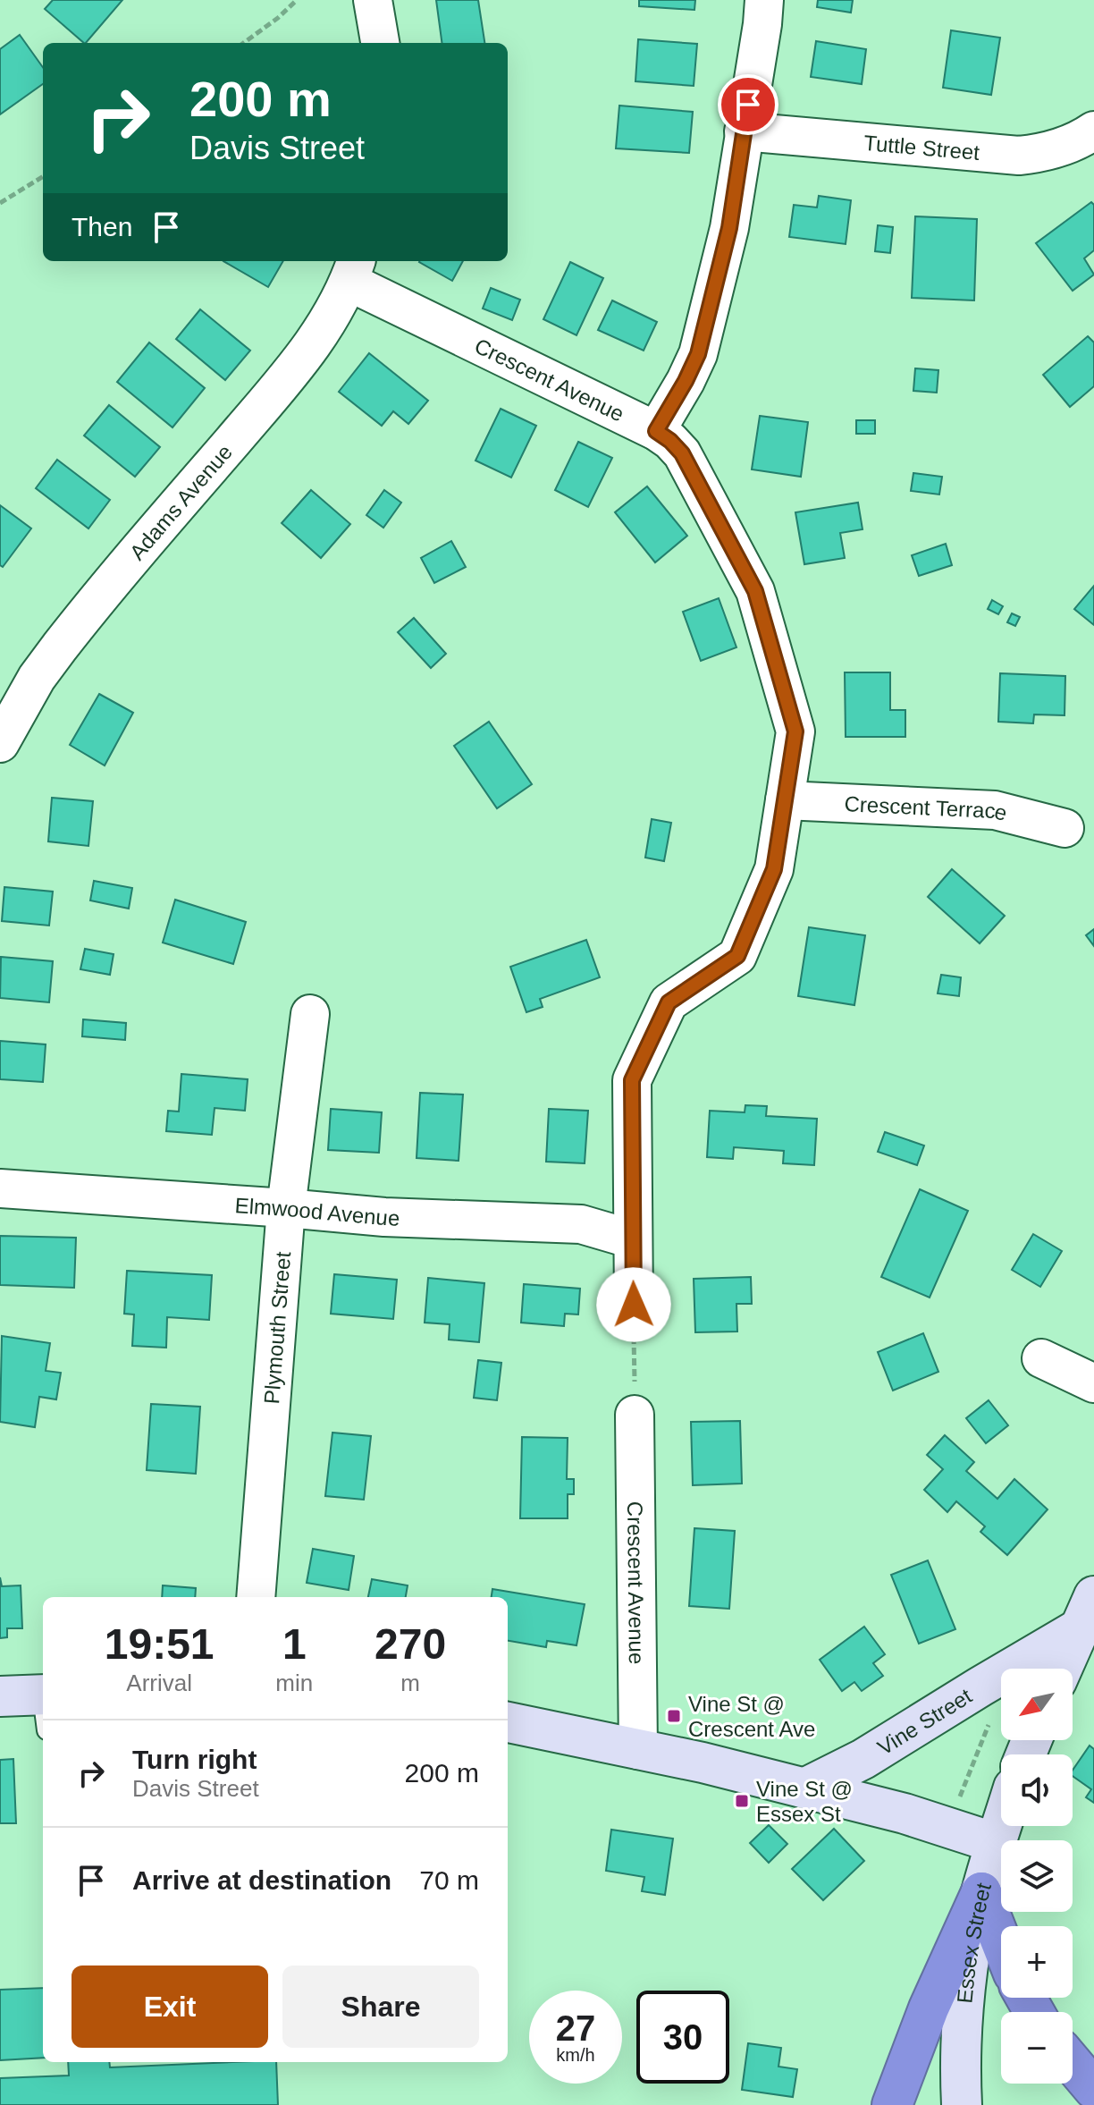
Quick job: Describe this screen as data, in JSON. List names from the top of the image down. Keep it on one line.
{"streets":{"street":["Tuttle Street","Crescent Avenue","Adams Avenue","Crescent Terrace","Elmwood Avenue","Plymouth Street","Vine Street","Essex Street"]},"crossings":[["Crescent Avenue","Adams Avenue"],["Crescent Avenue","Crescent Terrace"],["Crescent Avenue","Elmwood Avenue"],["Elmwood Avenue","Plymouth Street"]],"places":{"transit":["Vine St @ Crescent Ave","Vine St @ Essex St"]},"north":"bottom left","page":{"turn":["200 m","Davis Street"],"then":"Then","eta":["19:51","Arrival","1","min","270","m"],"map_buttons":["+","−"],"list":[{"name":"Turn right","note":"Davis Street","value":"200 m"},{"name":"Arrive at destination","value":"70 m"}],"buttons":["Exit","Share"],"speed":"27 km/h","limit":"30"}}
